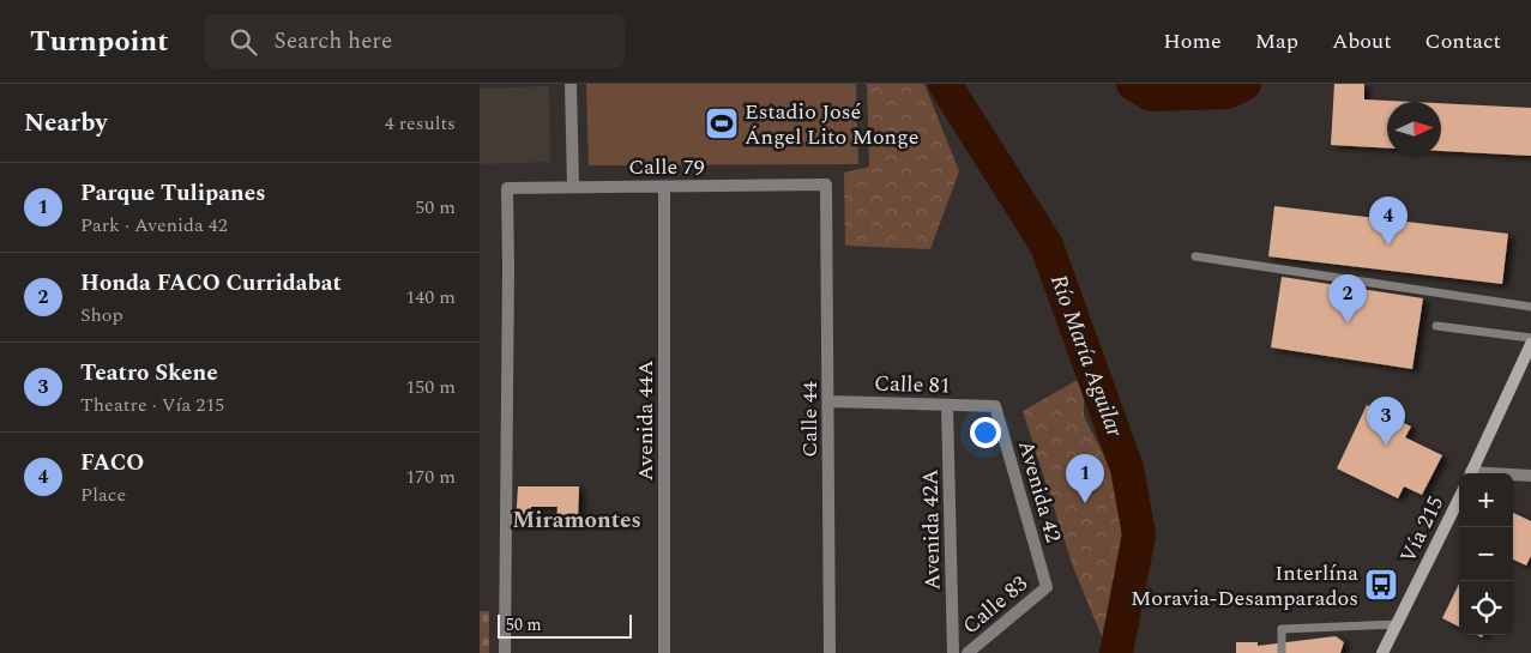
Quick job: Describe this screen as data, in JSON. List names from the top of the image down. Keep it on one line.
{"streets":{"main road":["Vía 215"],"street":["Calle 79","Calle 81","Calle 44","Avenida 44A","Avenida 42","Avenida 42A","Calle 83"]},"crossings":[["Calle 79","Calle 44"],["Calle 79","Avenida 44A"],["Calle 81","Calle 44"],["Calle 81","Avenida 42"],["Calle 81","Avenida 42A"],["Avenida 42","Calle 83"]],"districts":["Miramontes"],"water":["Río María Aguilar"],"places":{"sports":["Estadio José Ángel Lito Monge"],"bus stop":["Interlína Moravia-Desamparados"]},"scale_bar":"50 m","north":"right","page":{"header":"Turnpoint","search":"Search here","nav":["Home","Map","About","Contact"],"heading":["Nearby","4 results"],"list":[{"mark":"1","name":"Parque Tulipanes","note":"Park · Avenida 42","value":"50 m"},{"mark":"2","name":"Honda FACO Curridabat","note":"Shop","value":"140 m"},{"mark":"3","name":"Teatro Skene","note":"Theatre · Vía 215","value":"150 m"},{"mark":"4","name":"FACO","note":"Place","value":"170 m"}],"pins":["4","2","3","1"],"map_buttons":["+","−"],"scale":"50 m"}}
